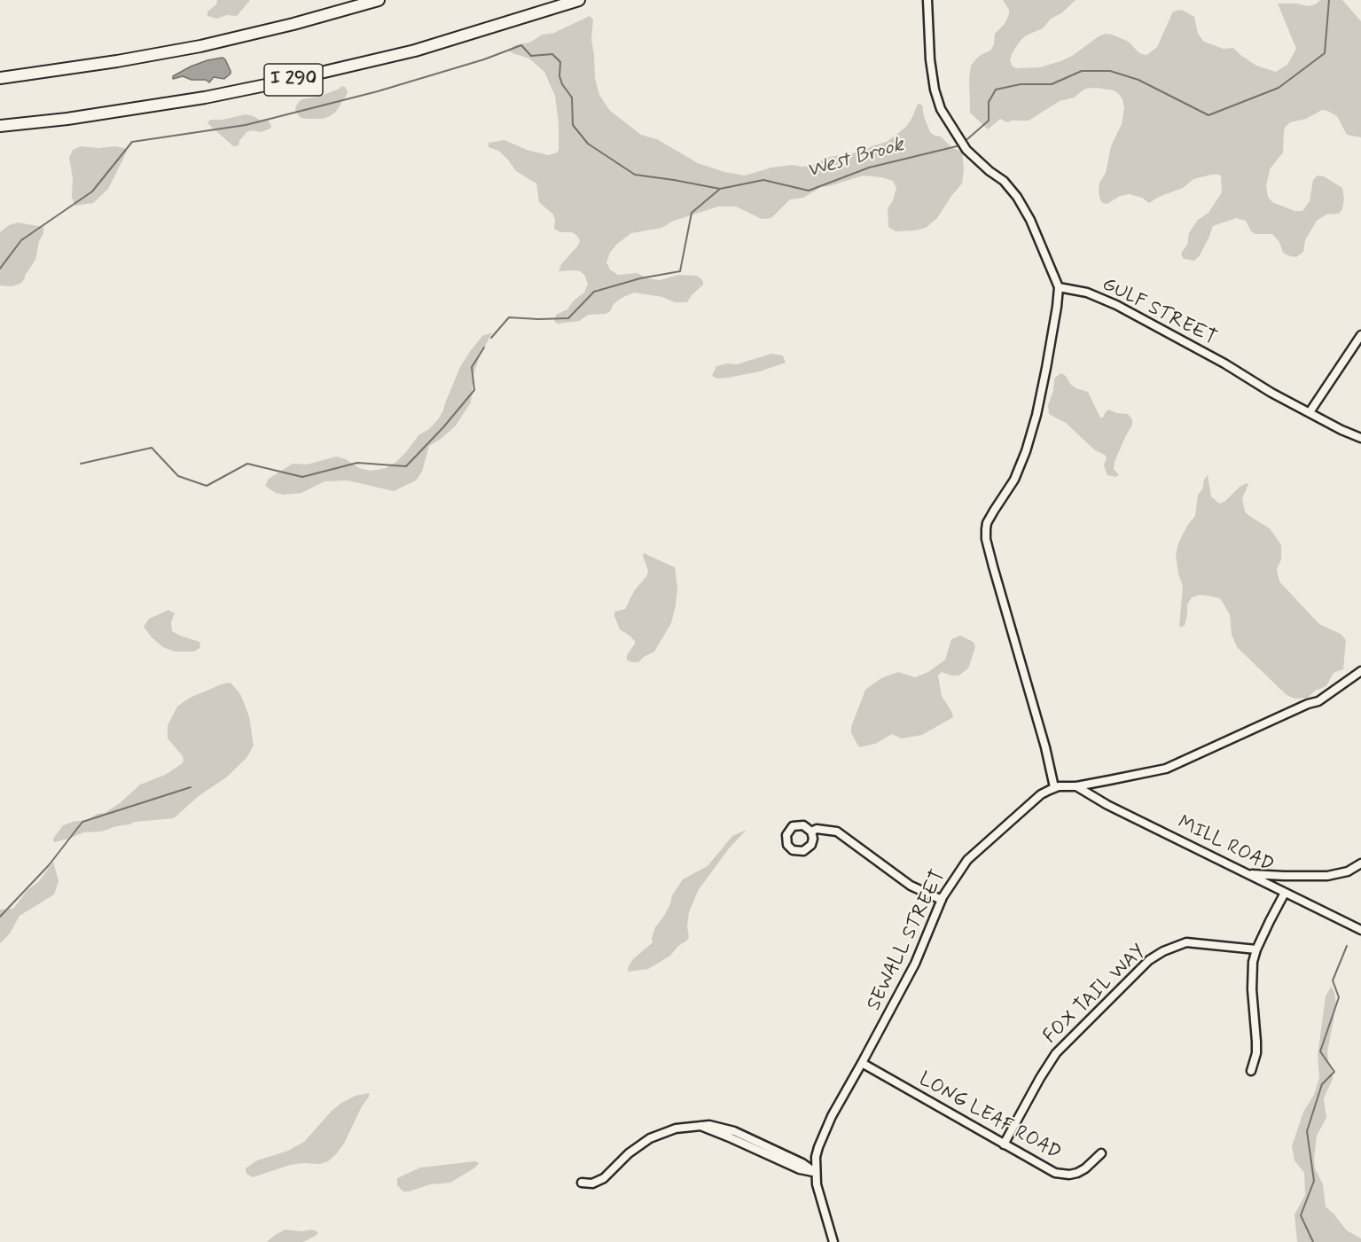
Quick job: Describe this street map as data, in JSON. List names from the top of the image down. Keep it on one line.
{"streets":{"highway":["I 290"],"street":["GULF STREET","MILL ROAD","SEWALL STREET","FOX TAIL WAY","LONG LEAF ROAD"]},"crossings":[["SEWALL STREET","LONG LEAF ROAD"],["FOX TAIL WAY","LONG LEAF ROAD"]],"water":["West Brook"]}
